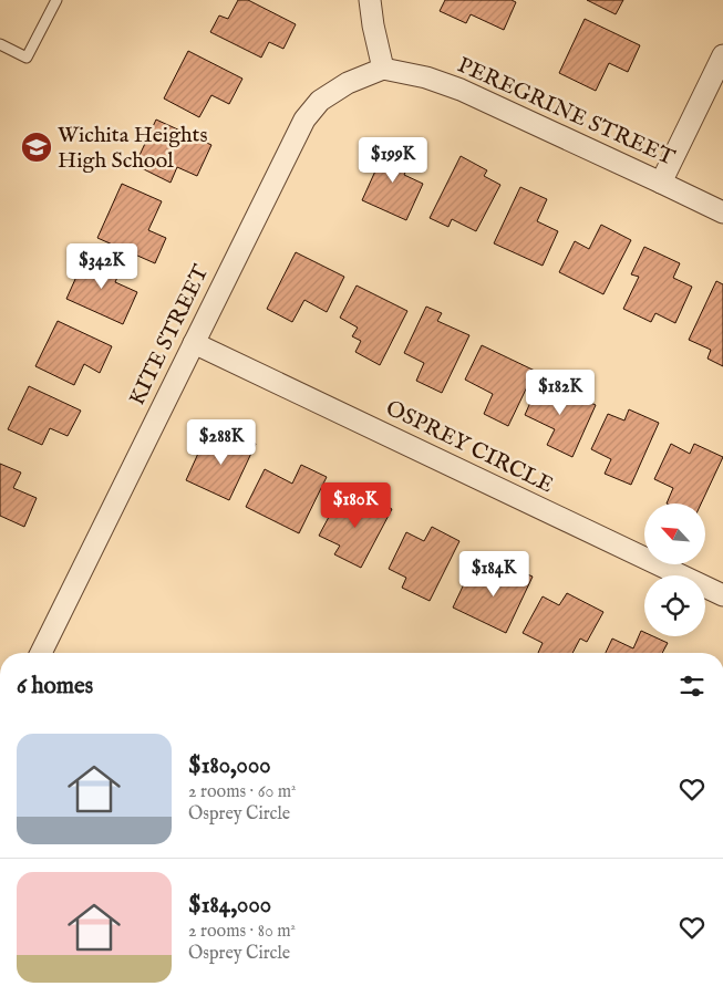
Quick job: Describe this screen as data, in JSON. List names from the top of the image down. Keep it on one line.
{"streets":{"street":["PEREGRINE STREET","KITE STREET","OSPREY CIRCLE"]},"crossings":[["PEREGRINE STREET","KITE STREET"],["KITE STREET","OSPREY CIRCLE"]],"places":{"school or university":["Wichita Heights High School"]},"north":"top left","page":{"price":["$199K","$342K","$182K","$288K","$180K","$184K"],"heading":"6 homes","list":[{"name":"$180,000","note":"2 rooms · 60 m² · Osprey Circle"},{"name":"$184,000","note":"2 rooms · 80 m² · Osprey Circle"}]}}
